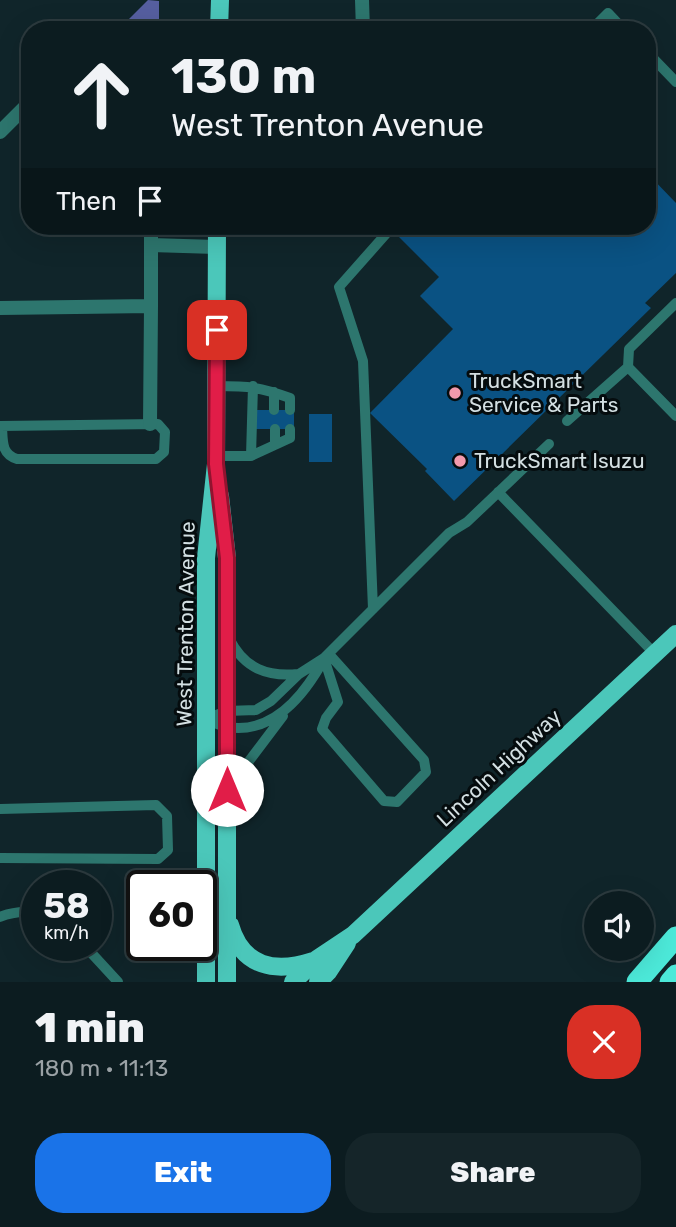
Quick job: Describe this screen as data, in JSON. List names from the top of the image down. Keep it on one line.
{"streets":{"main road":["West Trenton Avenue","Lincoln Highway"]},"places":["TruckSmart Service & Parts","TruckSmart Isuzu"],"page":{"turn":["130 m","West Trenton Avenue"],"then":"Then","speed":"58 km/h","limit":"60","heading":["1 min","180 m · 11:13"],"buttons":["Exit","Share"]}}
